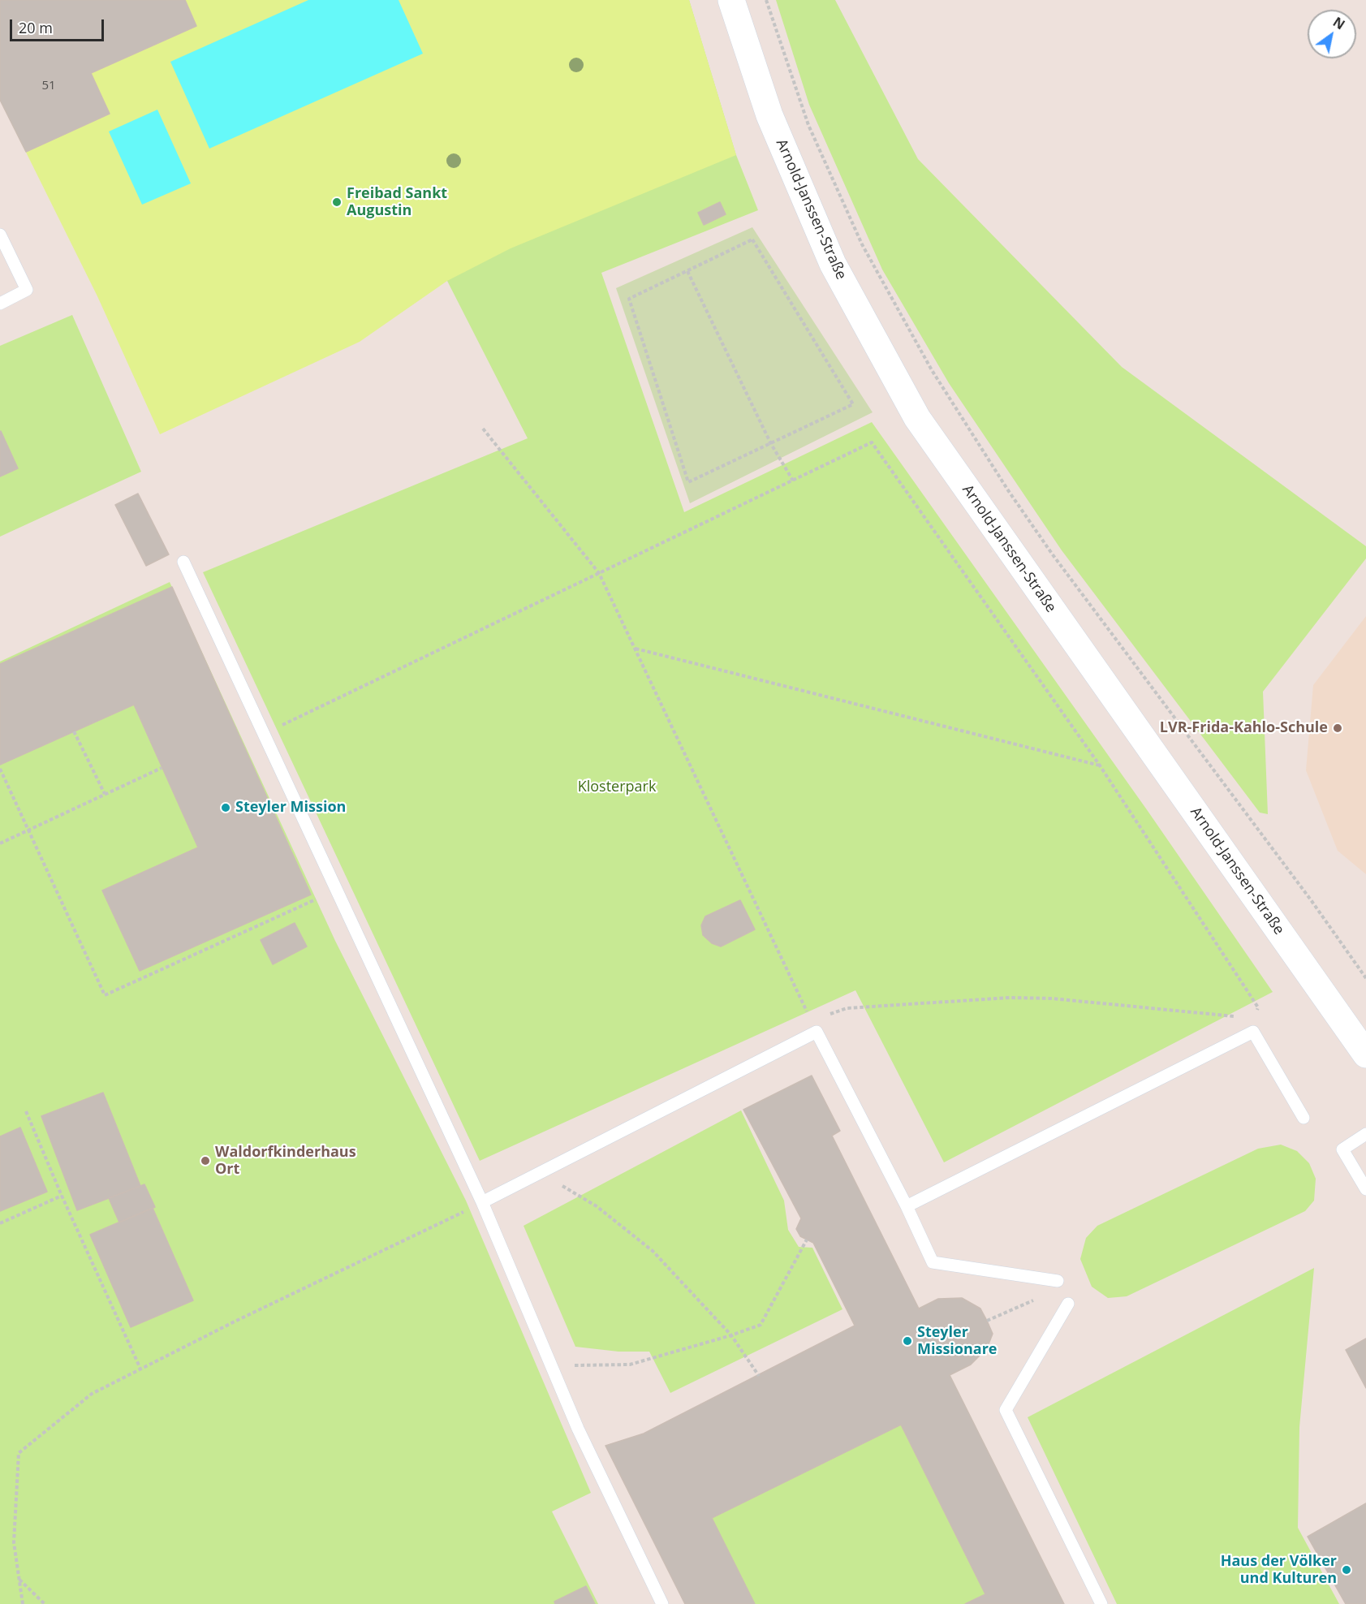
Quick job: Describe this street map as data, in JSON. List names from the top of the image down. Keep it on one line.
{"streets":{"main road":["Arnold-Janssen-Straße"]},"parks":["Klosterpark"],"places":["Freibad Sankt Augustin","LVR-Frida-Kahlo-Schule","Steyler Mission","Waldorfkinderhaus Ort","Steyler Missionare","Haus der Völker und Kulturen"],"house_numbers":["51"],"scale_bar":"20 m","north":"top right"}
